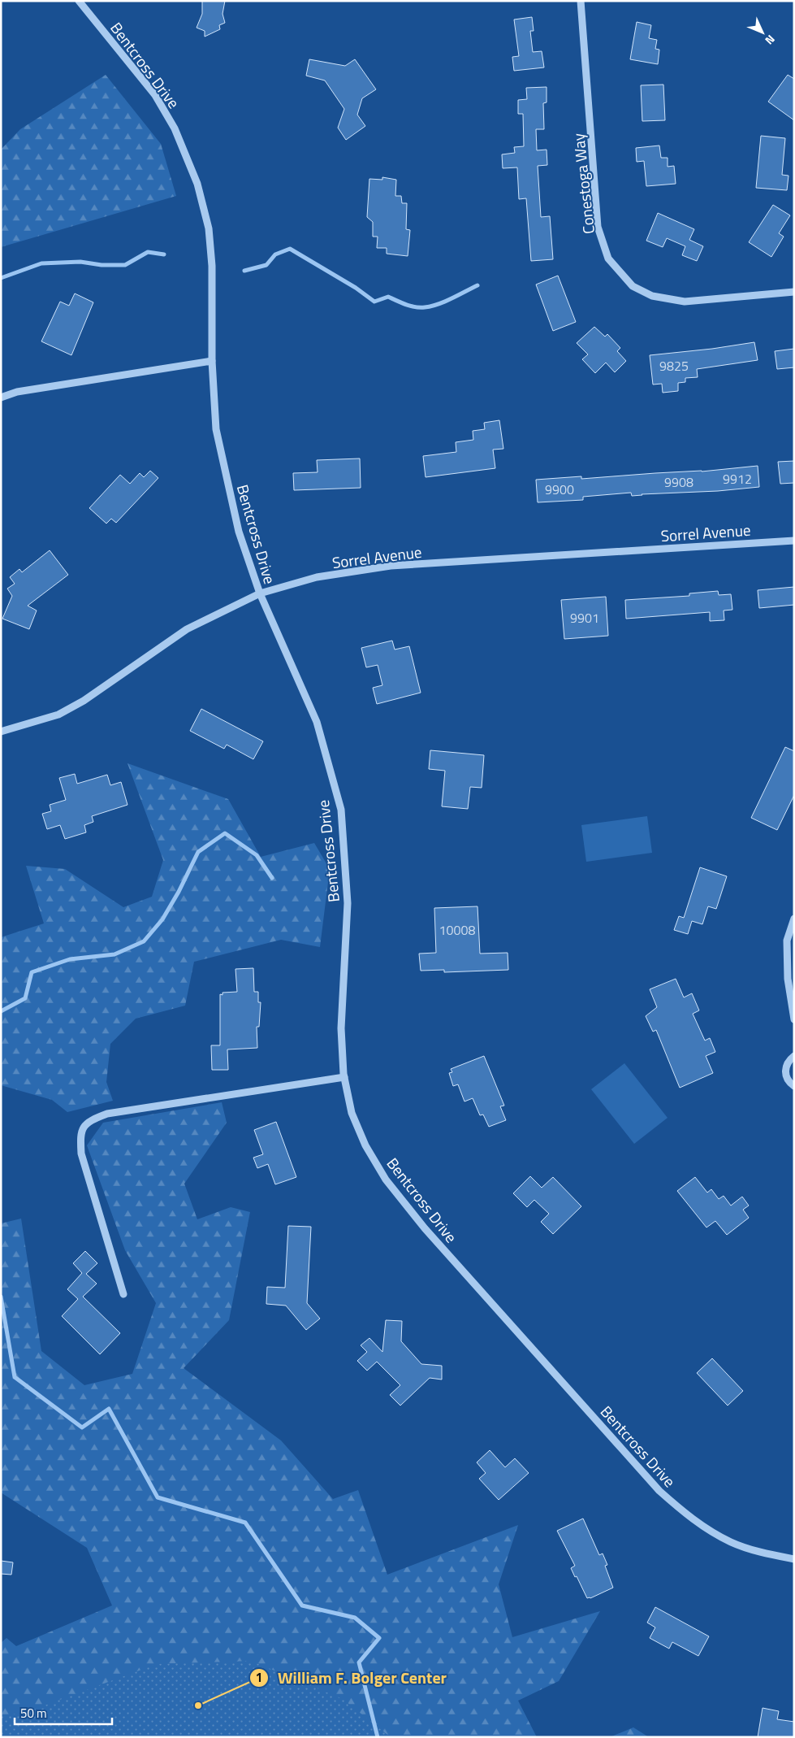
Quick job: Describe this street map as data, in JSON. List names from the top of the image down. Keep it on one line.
{"streets":{"street":["Bentcross Drive","Conestoga Way","Sorrel Avenue"]},"crossings":[["Bentcross Drive","Sorrel Avenue"]],"places":["William F. Bolger Center"],"house_numbers":["9825","9912","9908","9900","9901","10008"],"scale_bar":"50 m","north":"bottom right"}
